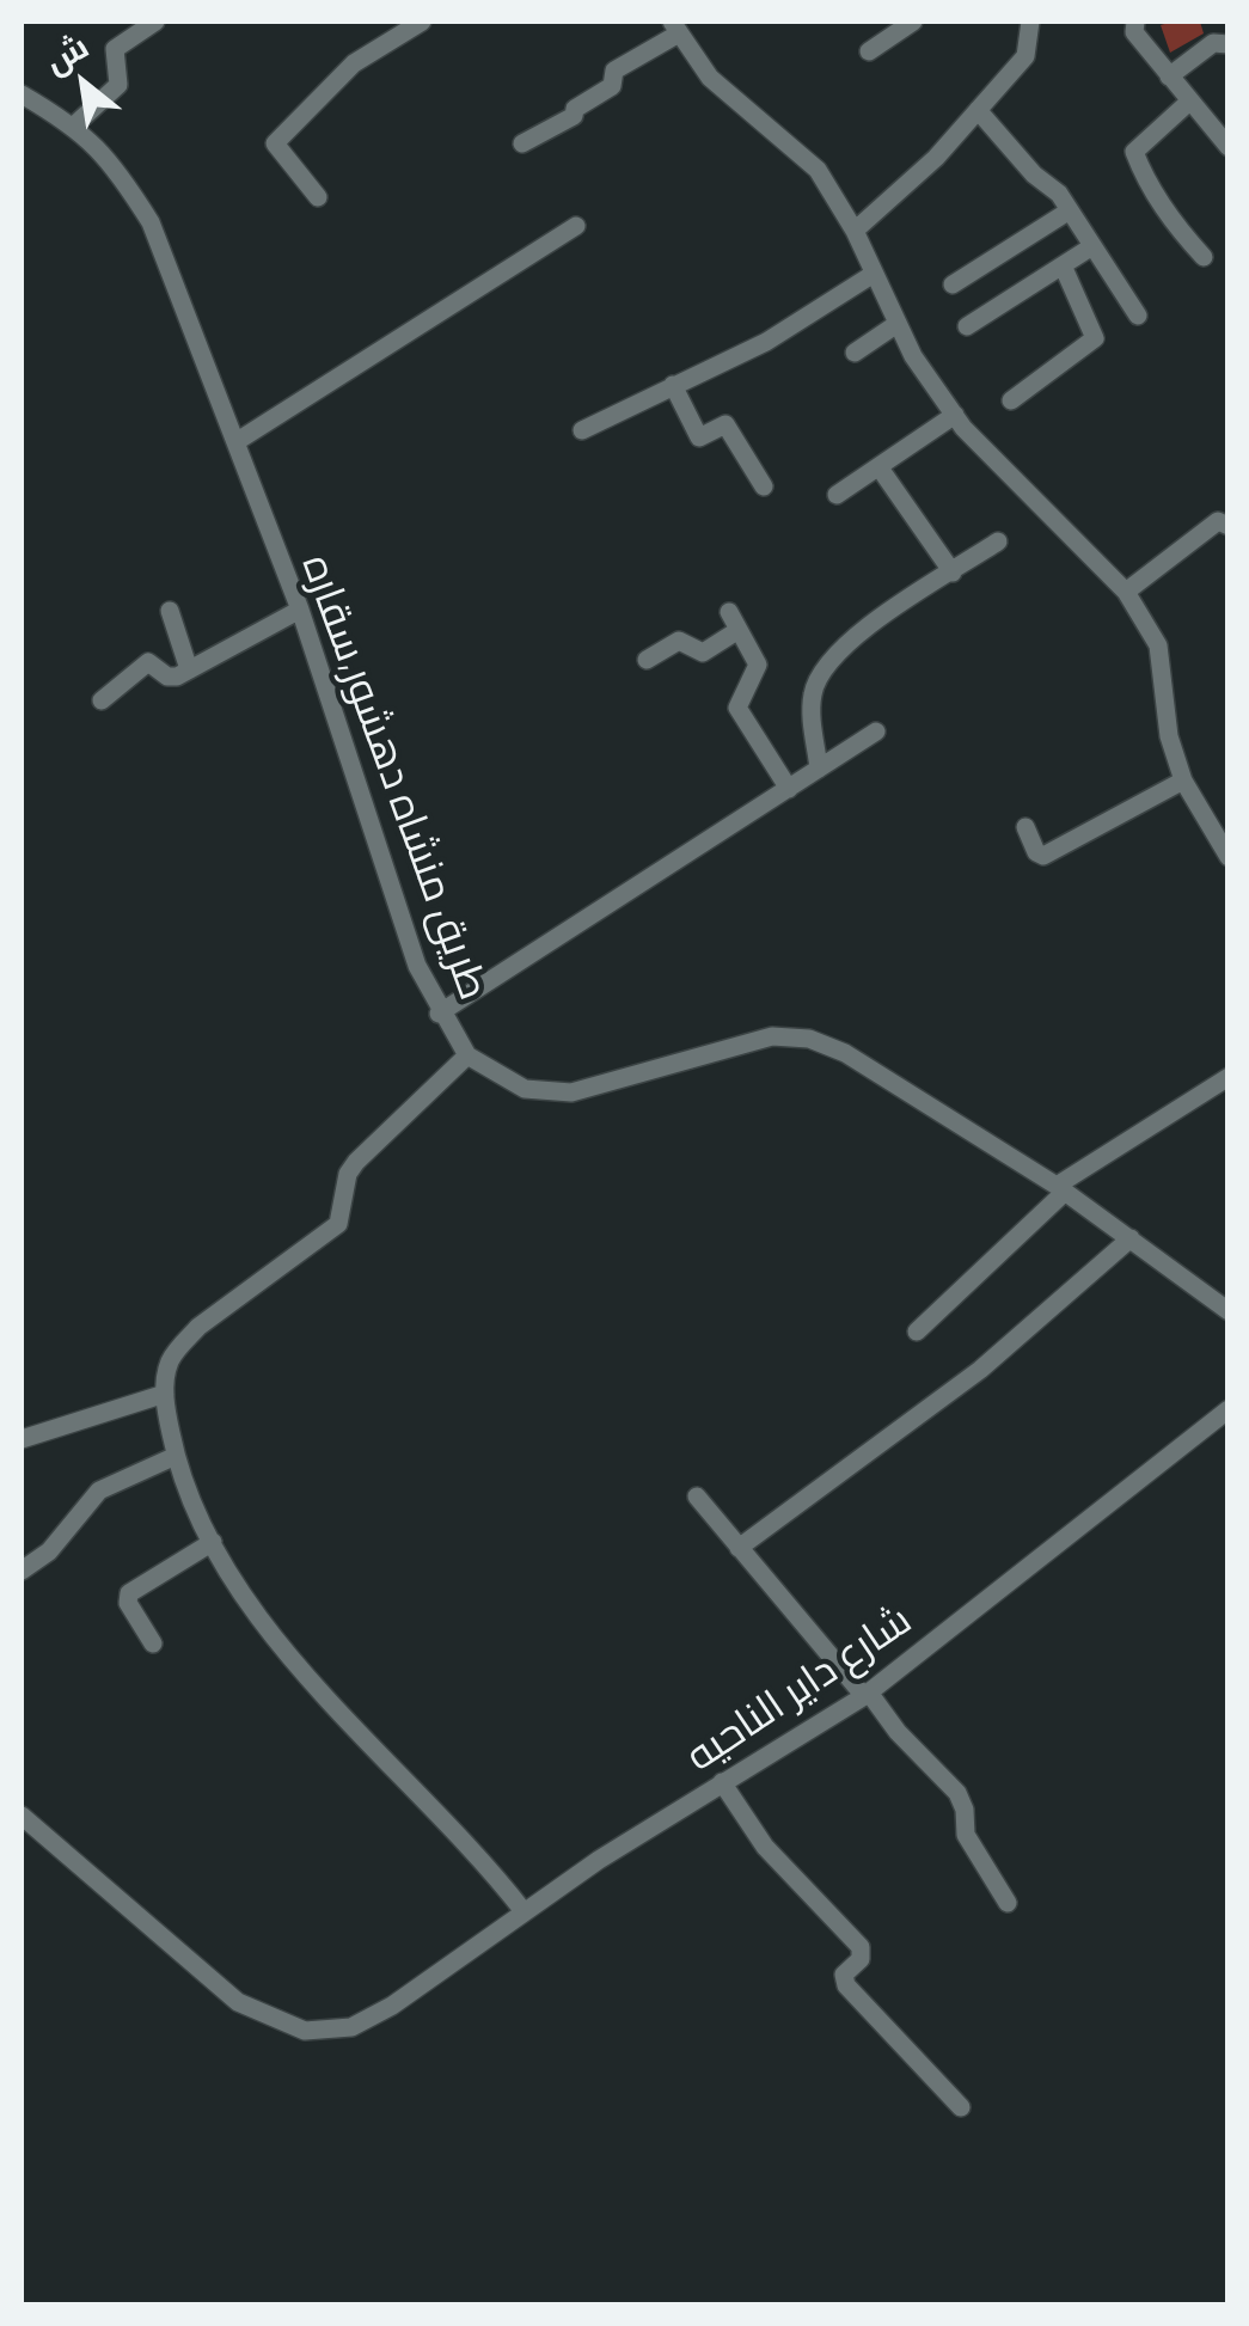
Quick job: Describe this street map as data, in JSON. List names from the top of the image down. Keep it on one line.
{"streets":{"street":["طريق منشاه دهشور,سقاره","شارع داير الناحيه"]},"north":"top left"}
